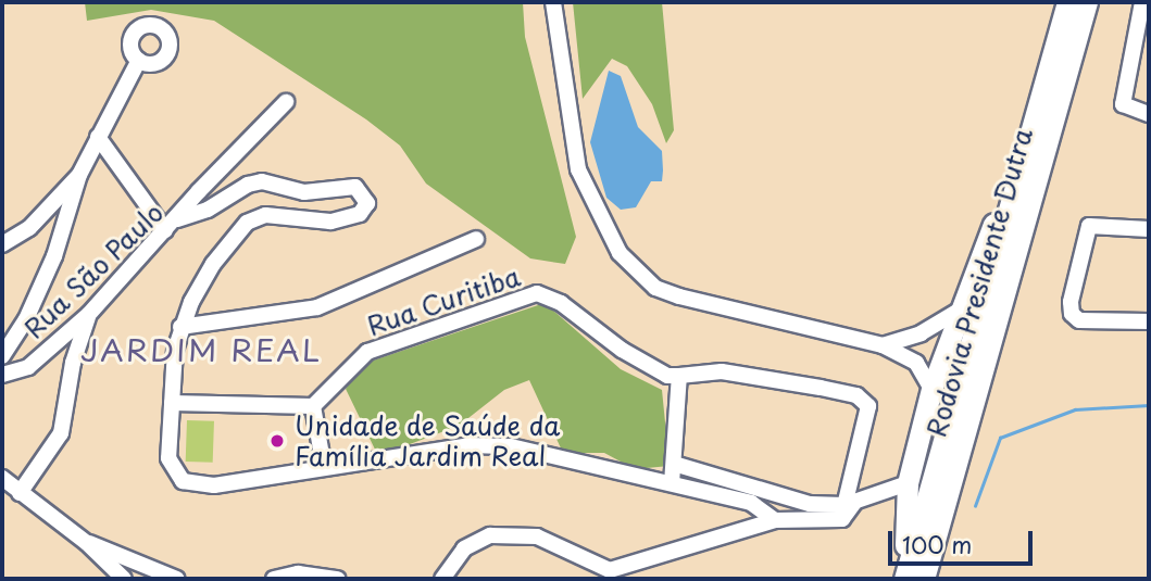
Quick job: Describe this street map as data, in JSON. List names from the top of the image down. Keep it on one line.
{"streets":{"highway":["Rodovia Presidente Dutra"],"street":["Rua São Paulo","Rua Curitiba"]},"districts":["JARDIM REAL"],"places":["Unidade de Saúde da Família Jardim Real"],"scale_bar":"100 m"}
